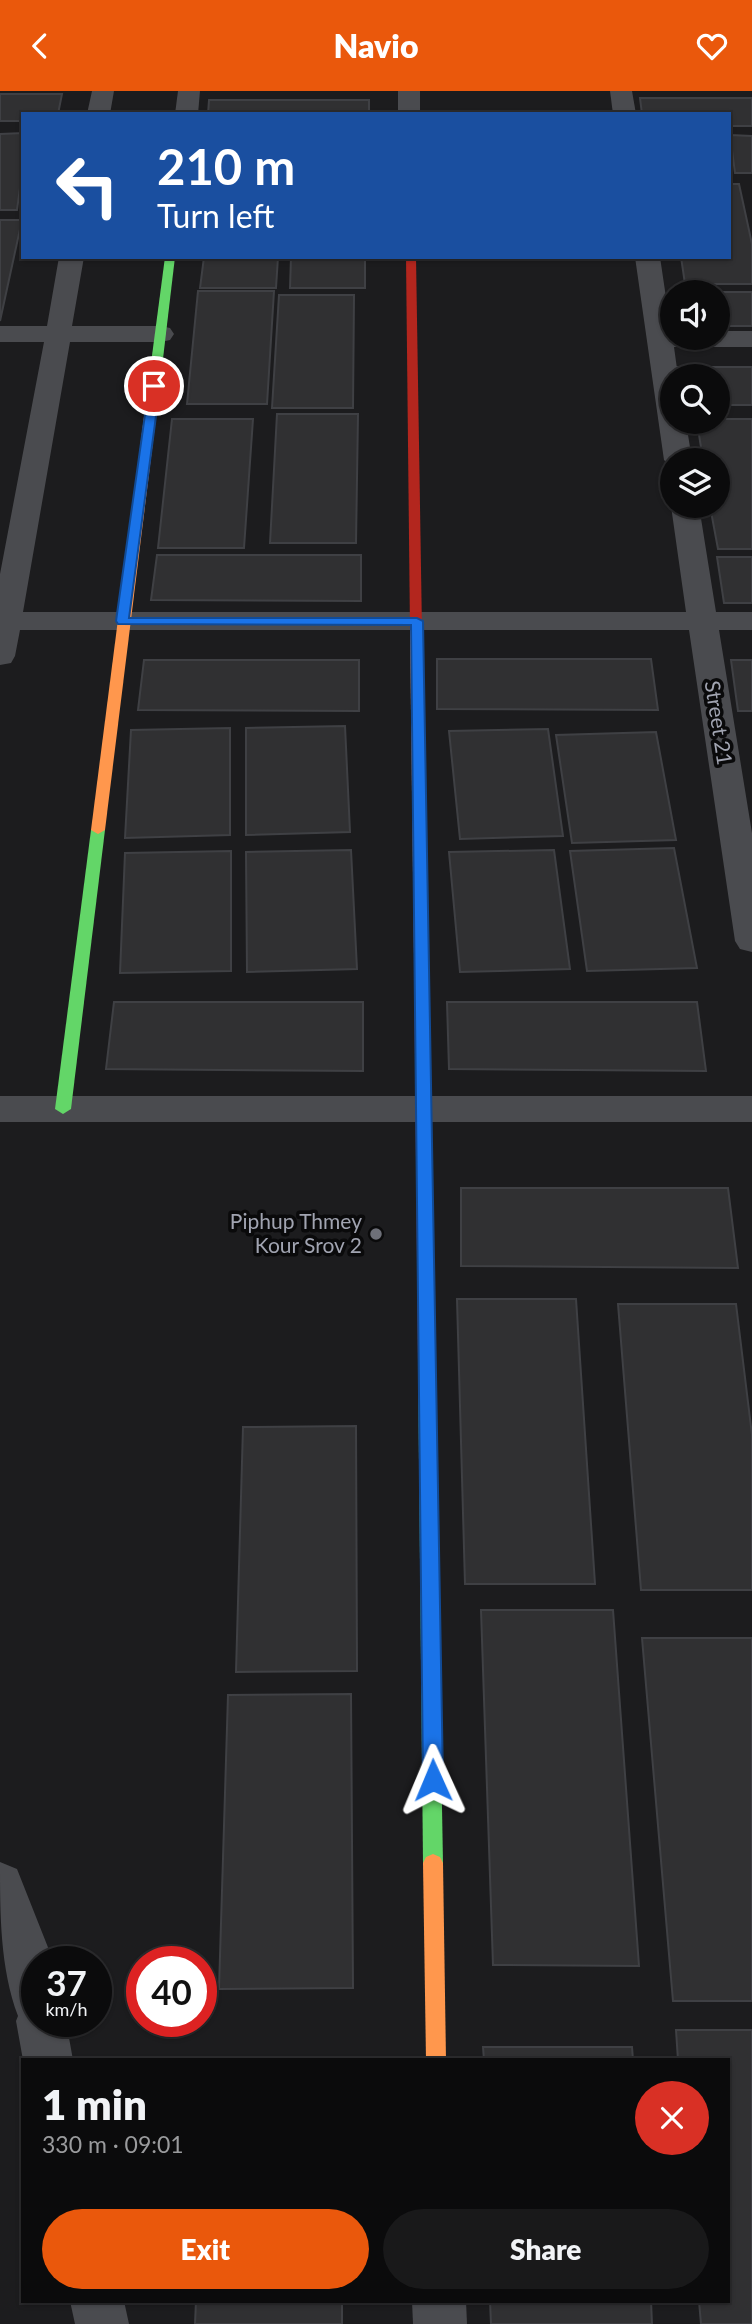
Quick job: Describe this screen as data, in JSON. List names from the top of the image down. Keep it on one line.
{"streets":{"street":["Street 21"]},"places":["Piphup Thmey Kour Srov 2"],"page":{"header":"Navio","turn":["210 m","Turn left"],"speed":"37 km/h","limit":"40","heading":["1 min","330 m · 09:01"],"buttons":["Exit","Share"]}}
